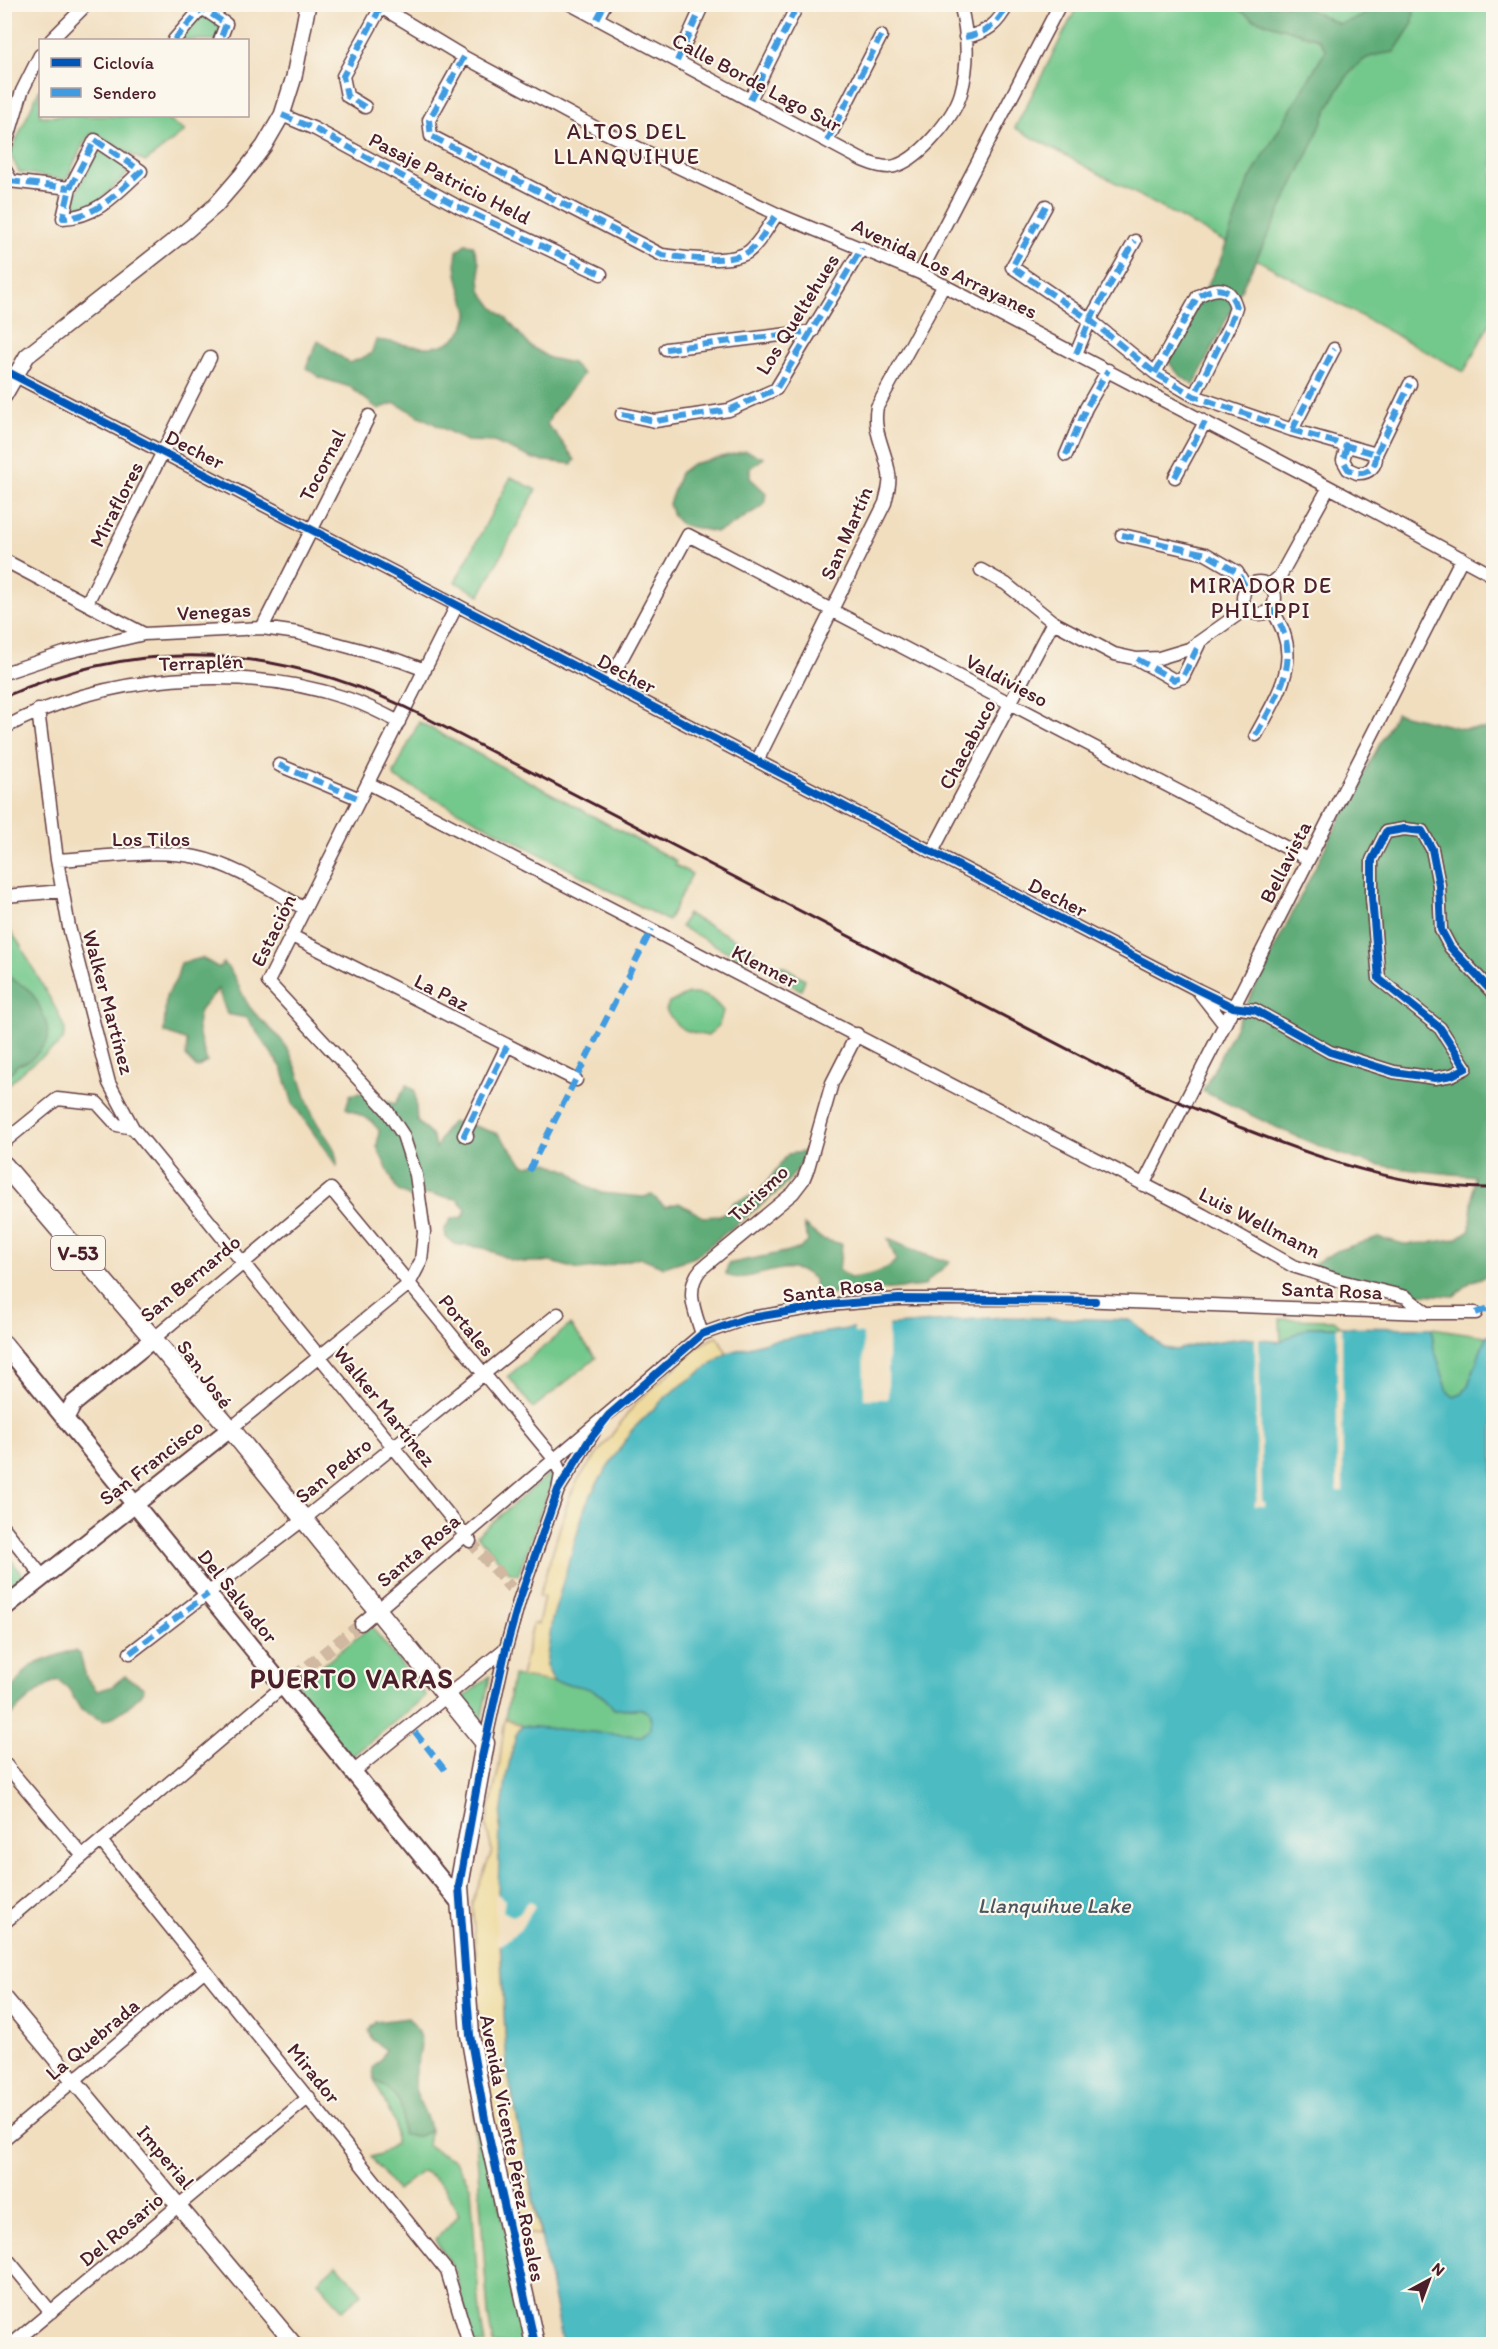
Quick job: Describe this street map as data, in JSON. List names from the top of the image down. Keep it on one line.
{"streets":{"main road":["V-53","San Bernardo","San José","San Francisco","Del Salvador","Avenida Vicente Pérez Rosales"],"street":["Calle Borde Lago Sur","Pasaje Patricio Held","Avenida Los Arrayanes","Los Queltehues","Decher","Tocornal","Miraflores","San Martín","Venegas","Terraplén","Valdivieso","Chacabuco","Los Tilos","Bellavista","Estación","Klenner","La Paz","Walker Martínez","Turismo","Luis Wellmann","Santa Rosa","Portales","San Pedro","La Quebrada","Mirador","Imperial","Del Rosario"]},"crossings":[["Avenida Los Arrayanes","Los Queltehues"],["Avenida Los Arrayanes","San Martín"],["Avenida Los Arrayanes","Bellavista"],["Decher","Tocornal"],["Decher","Miraflores"],["Decher","San Martín"],["Decher","Valdivieso"],["Decher","Chacabuco"],["Decher","Bellavista"],["Decher","Estación"],["Tocornal","Venegas"],["San Martín","Valdivieso"],["Venegas","Estación"],["Terraplén","Estación"],["Terraplén","Walker Martínez"],["Valdivieso","Chacabuco"],["Valdivieso","Bellavista"],["Los Tilos","Estación"],["Los Tilos","Walker Martínez"],["Bellavista","Klenner"],["Bellavista","Luis Wellmann"],["Estación","Klenner"],["Estación","La Paz"],["Estación","Portales"],["Estación","San Francisco"],["Klenner","Turismo"],["Klenner","Luis Wellmann"],["Walker Martínez","San Bernardo"],["Walker Martínez","Santa Rosa"],["Walker Martínez","San Francisco"],["Walker Martínez","San Pedro"],["Turismo","Santa Rosa"],["Luis Wellmann","Santa Rosa"],["V-53","San Bernardo"],["V-53","San José"],["San Bernardo","Portales"],["San Bernardo","San José"],["San Bernardo","Del Salvador"],["Santa Rosa","Portales"],["Santa Rosa","San José"],["Portales","San Francisco"],["Portales","San Pedro"],["San José","San Francisco"],["San José","San Pedro"],["San José","Avenida Vicente Pérez Rosales"],["San Francisco","Del Salvador"],["San Pedro","Del Salvador"],["Del Salvador","Avenida Vicente Pérez Rosales"],["La Quebrada","Mirador"],["La Quebrada","Imperial"],["Mirador","Del Rosario"],["Imperial","Del Rosario"]],"districts":["ALTOS DEL LLANQUIHUE","MIRADOR DE PHILIPPI","PUERTO VARAS"],"water":["Llanquihue Lake"],"legend":["Ciclovía","Sendero"],"north":"top right"}
